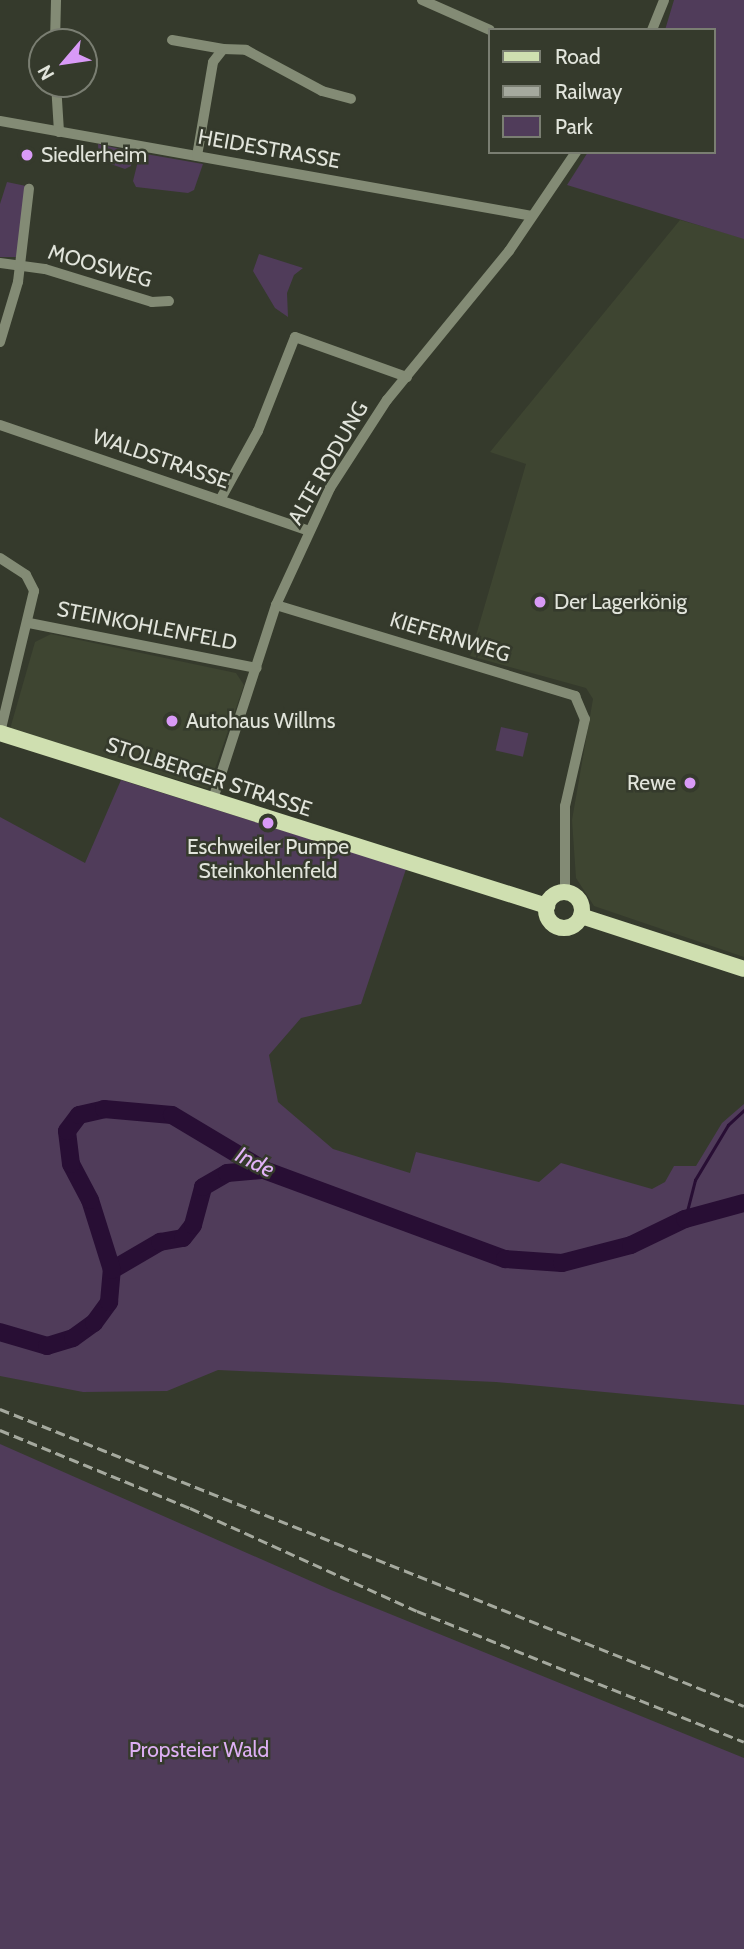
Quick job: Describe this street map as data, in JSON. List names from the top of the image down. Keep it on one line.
{"streets":{"main road":["STOLBERGER STRASSE"],"street":["HEIDESTRASSE","MOOSWEG","WALDSTRASSE","ALTE RODUNG","STEINKOHLENFELD","KIEFERNWEG"]},"crossings":[["HEIDESTRASSE","ALTE RODUNG"],["WALDSTRASSE","ALTE RODUNG"],["ALTE RODUNG","STEINKOHLENFELD"],["ALTE RODUNG","KIEFERNWEG"],["ALTE RODUNG","STOLBERGER STRASSE"],["KIEFERNWEG","STOLBERGER STRASSE"]],"water":["Inde"],"parks":["Propsteier Wald"],"places":["Siedlerheim","Der Lagerkönig","Autohaus Willms","Rewe","Eschweiler Pumpe Steinkohlenfeld"],"legend":["Road","Railway","Park"],"north":"bottom left"}
